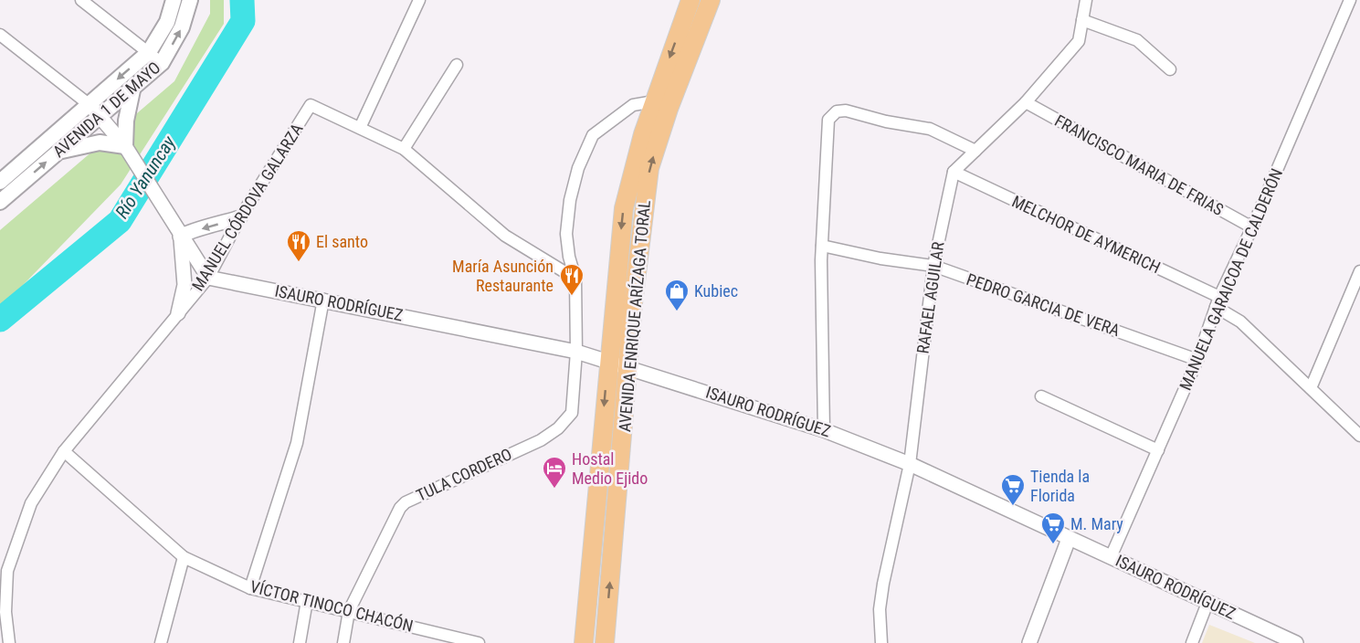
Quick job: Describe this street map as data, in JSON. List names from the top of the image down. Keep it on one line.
{"streets":{"main road":["AVENIDA 1 DE MAYO","AVENIDA ENRIQUE ARÍZAGA TORAL"],"street":["FRANCISCO MARIA DE FRIAS","MANUEL CÓRDOVA GALARZA","MELCHOR DE AYMERICH","MANUELA GARAICOA DE CALDERÓN","RAFAEL AGUILAR","ISAURO RODRÍGUEZ","PEDRO GARCIA DE VERA","TULA CORDERO","VÍCTOR TINOCO CHACÓN"]},"crossings":[["FRANCISCO MARIA DE FRIAS","MANUELA GARAICOA DE CALDERÓN"],["MANUEL CÓRDOVA GALARZA","ISAURO RODRÍGUEZ"],["MANUEL CÓRDOVA GALARZA","VÍCTOR TINOCO CHACÓN"],["MELCHOR DE AYMERICH","MANUELA GARAICOA DE CALDERÓN"],["MELCHOR DE AYMERICH","RAFAEL AGUILAR"],["MANUELA GARAICOA DE CALDERÓN","ISAURO RODRÍGUEZ"],["MANUELA GARAICOA DE CALDERÓN","PEDRO GARCIA DE VERA"],["RAFAEL AGUILAR","ISAURO RODRÍGUEZ"],["RAFAEL AGUILAR","PEDRO GARCIA DE VERA"],["ISAURO RODRÍGUEZ","AVENIDA ENRIQUE ARÍZAGA TORAL"],["ISAURO RODRÍGUEZ","TULA CORDERO"],["TULA CORDERO","VÍCTOR TINOCO CHACÓN"]],"water":["Río Yanuncay"],"places":{"restaurant":["El santo","María Asunción Restaurante"],"shop":["Kubiec"],"hotel":["Hostal Medio Ejido"],"supermarket":["Tienda la Florida","M. Mary"]}}
